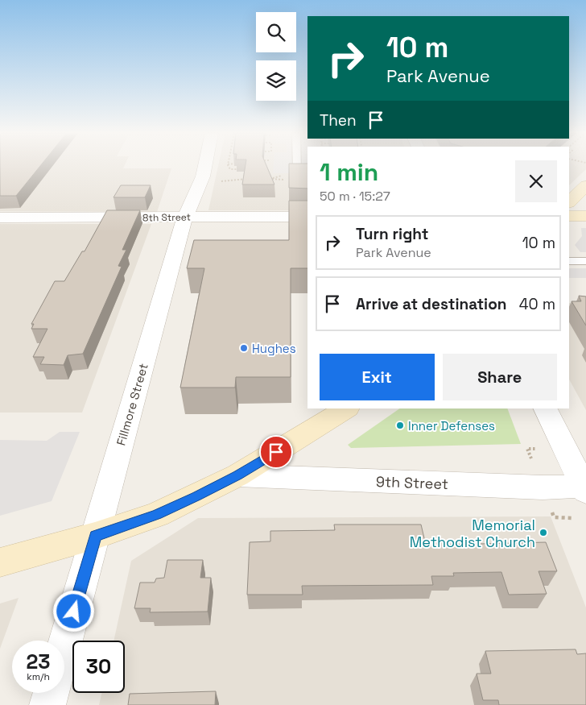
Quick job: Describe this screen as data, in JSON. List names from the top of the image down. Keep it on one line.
{"streets":{"street":["8th Street","Fillmore Street","9th Street"]},"crossings":[["8th Street","Fillmore Street"]],"places":["Hughes","Inner Defenses","Memorial Methodist Church"],"page":{"turn":["10 m","Park Avenue"],"then":"Then","heading":["1 min","50 m · 15:27"],"list":[{"name":"Turn right","note":"Park Avenue","value":"10 m"},{"name":"Arrive at destination","value":"40 m"}],"buttons":["Exit","Share"],"speed":"23 km/h","limit":"30"}}
